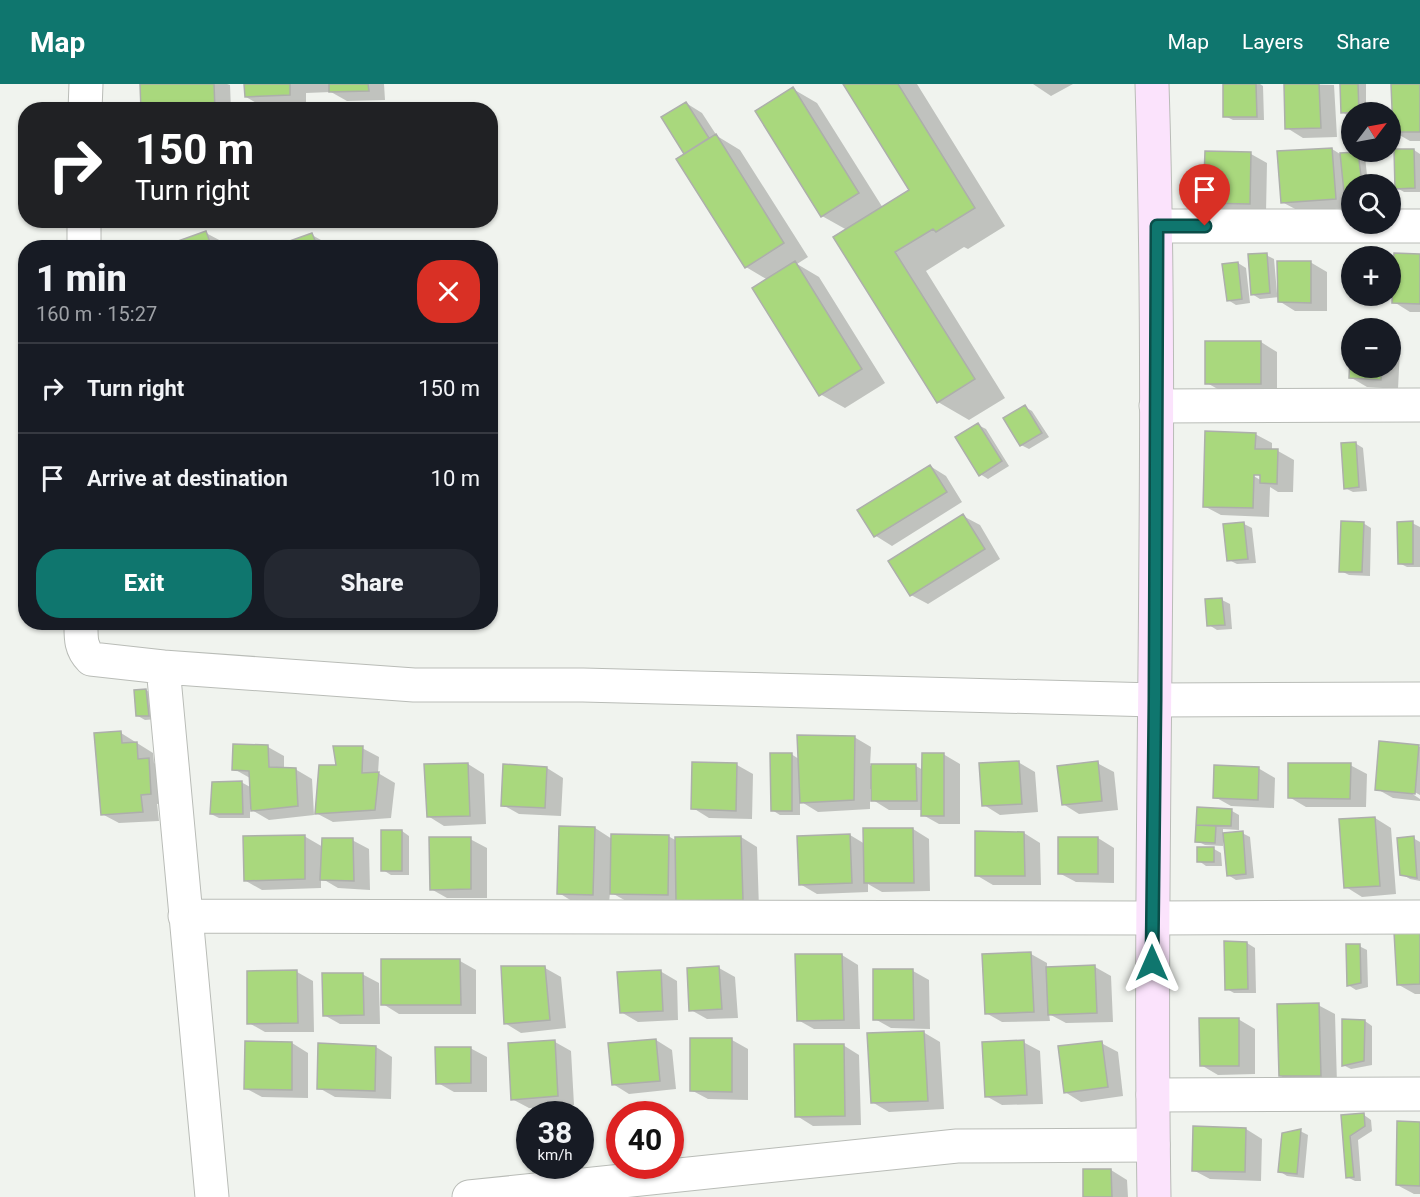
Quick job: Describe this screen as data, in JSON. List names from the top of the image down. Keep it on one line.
{"north":"top right","page":{"header":"Map","nav":["Map","Layers","Share"],"map_buttons":["+","−"],"turn":["150 m","Turn right"],"heading":["1 min","160 m · 15:27"],"list":[{"name":"Turn right","value":"150 m"},{"name":"Arrive at destination","value":"10 m"}],"buttons":["Exit","Share"],"speed":"38 km/h","limit":"40"}}
